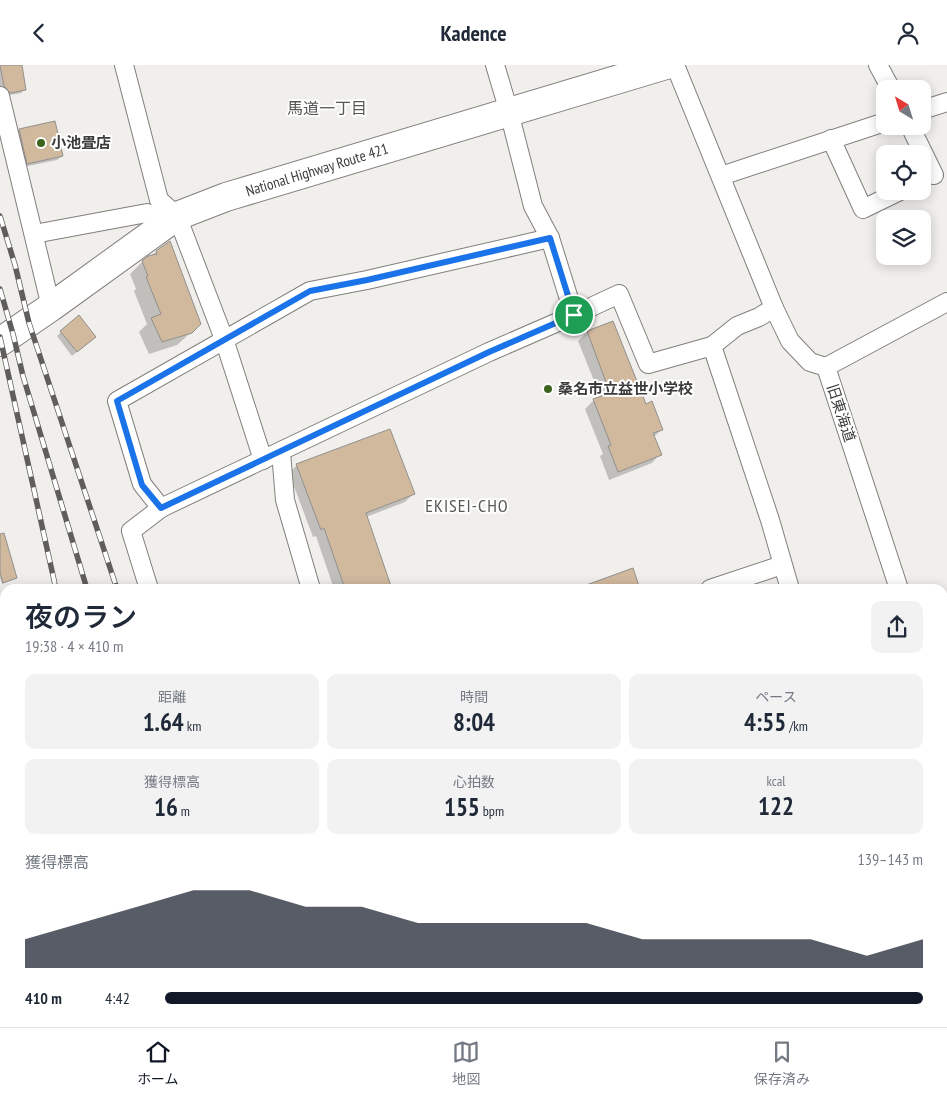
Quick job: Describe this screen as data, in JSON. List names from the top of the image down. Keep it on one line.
{"streets":{"highway":["National Highway Route 421"],"street":["旧東海道"]},"districts":["馬道一丁目","EKISEI-CHO"],"places":["小池畳店","桑名市立益世小学校"],"north":"top left","page":{"header":"Kadence","heading":["夜のラン","19:38 · 4 × 410 m"],"stats":[["距離","1.64 km"],["時間","8:04"],["ペース","4:55 /km"],["獲得標高","16 m"],["心拍数","155 bpm"],["kcal","122"]],"chart":["獲得標高","139–143 m"],"list":[{"name":"410 m","note":"4:42"}],"tabs":["ホーム","地図","保存済み"]}}
